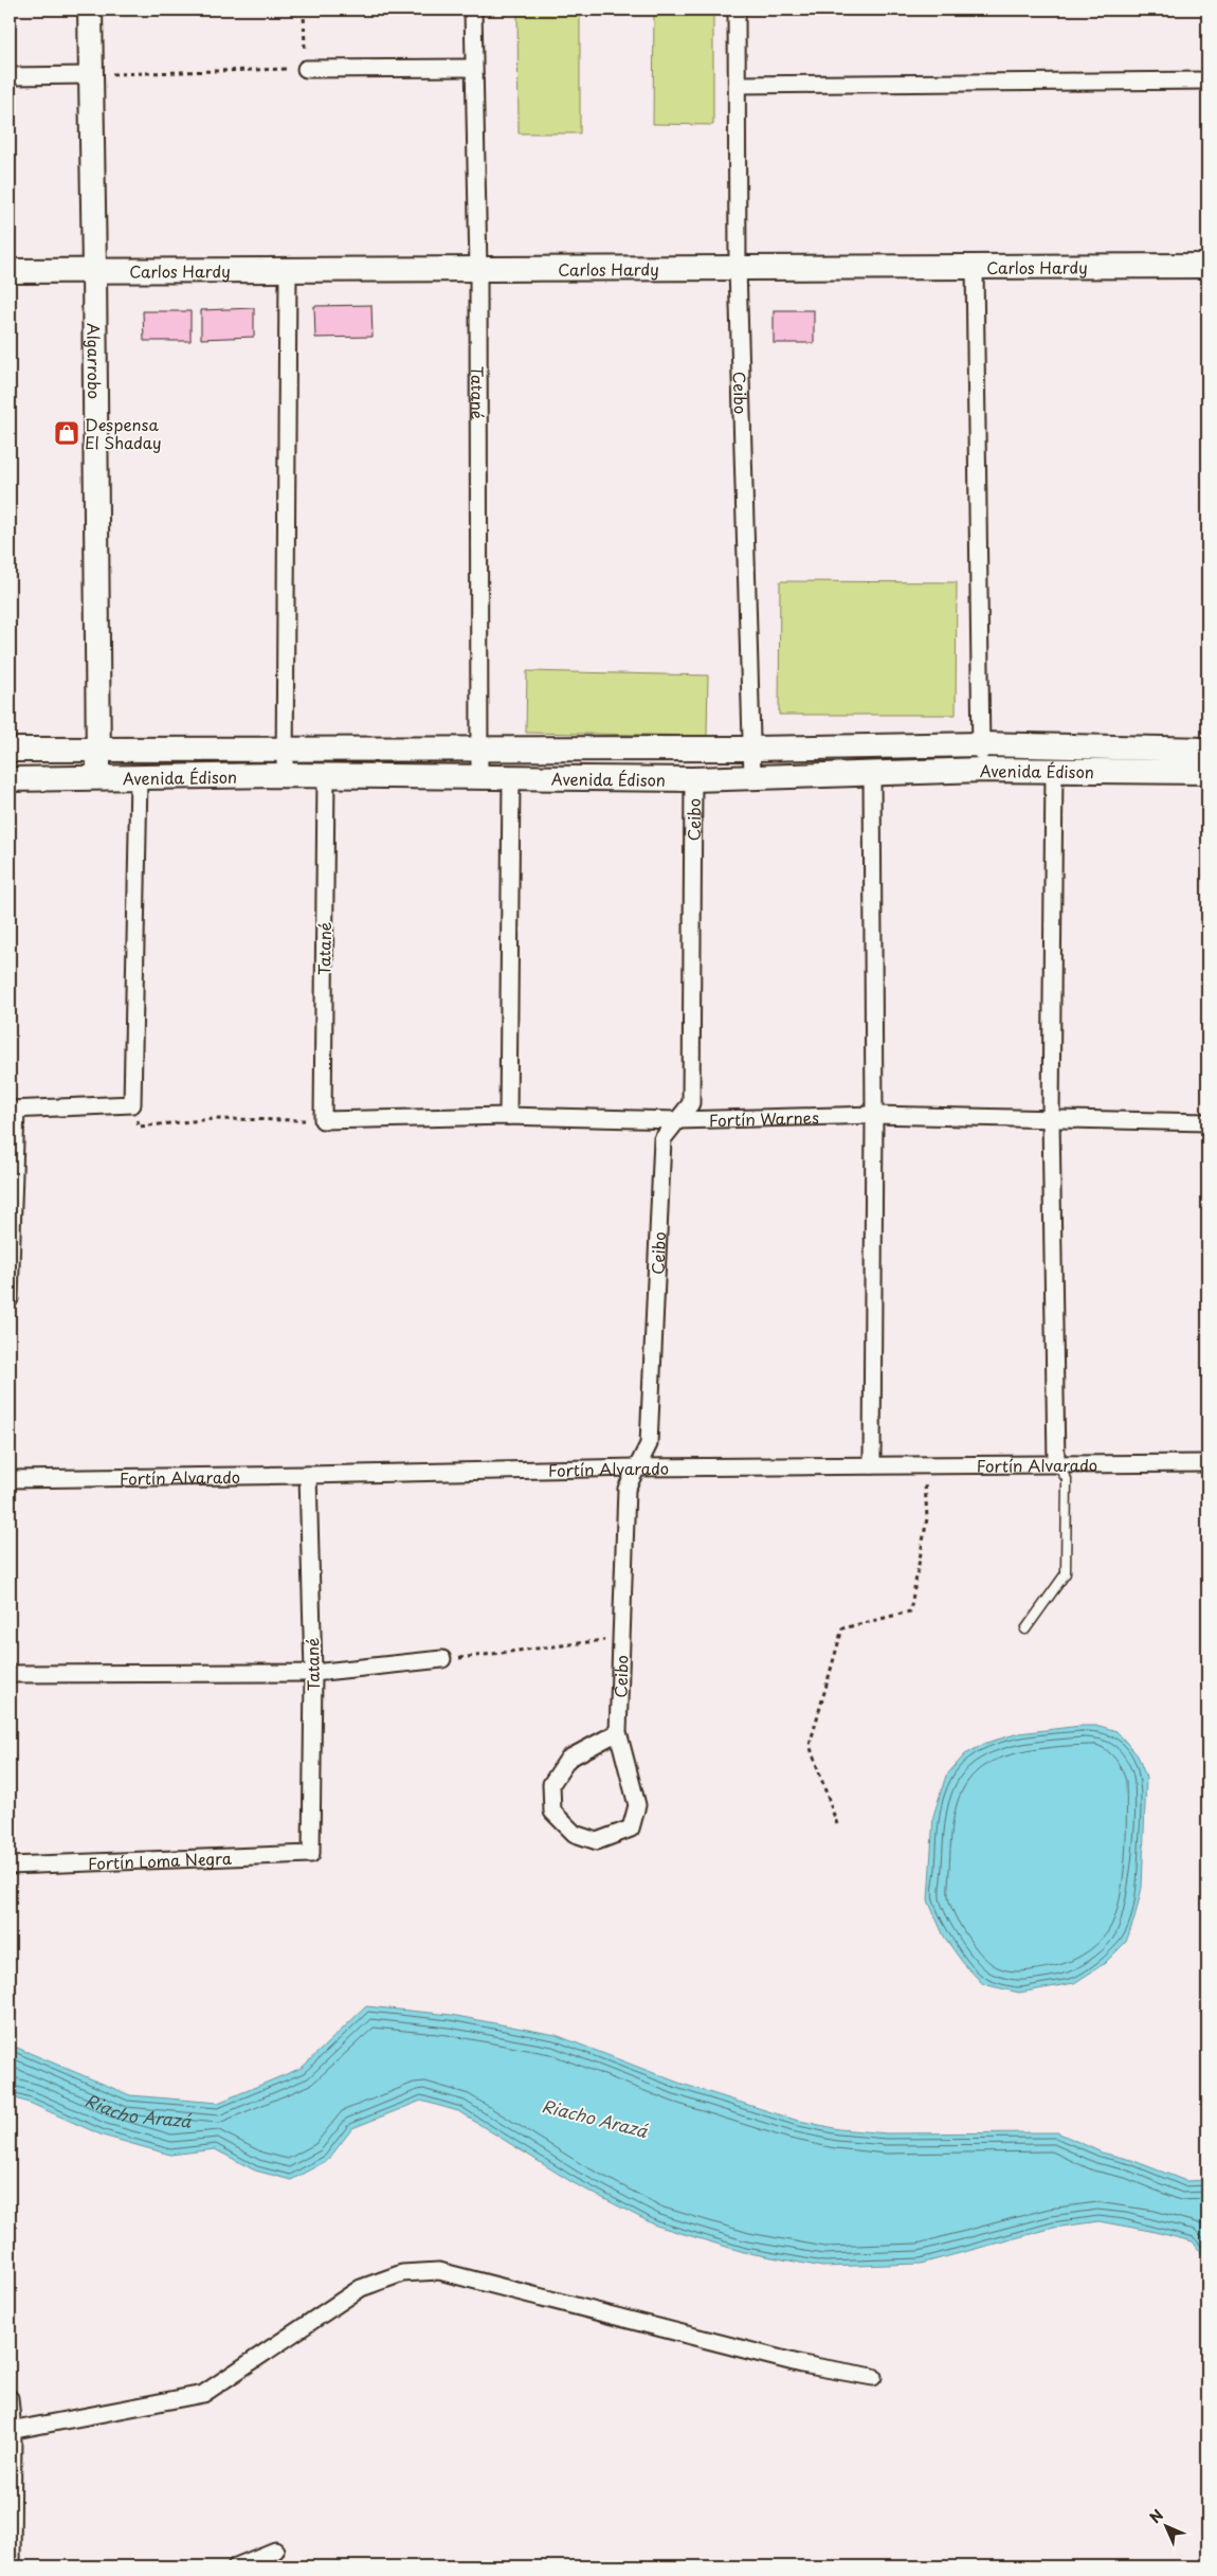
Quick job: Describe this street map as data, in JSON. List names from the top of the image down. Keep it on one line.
{"streets":{"main road":["Carlos Hardy","Algarrobo","Avenida Édison"],"street":["Tatané","Ceibo","Fortín Warnes","Fortín Alvarado","Fortín Loma Negra"]},"crossings":[["Carlos Hardy","Algarrobo"],["Carlos Hardy","Tatané"],["Carlos Hardy","Ceibo"],["Algarrobo","Avenida Édison"],["Tatané","Avenida Édison"],["Tatané","Fortín Warnes"],["Tatané","Fortín Alvarado"],["Tatané","Fortín Loma Negra"],["Ceibo","Avenida Édison"],["Ceibo","Fortín Warnes"],["Ceibo","Fortín Alvarado"]],"water":["Riacho Arazá"],"places":{"shop":["Despensa El Shaday"]},"north":"top left"}
